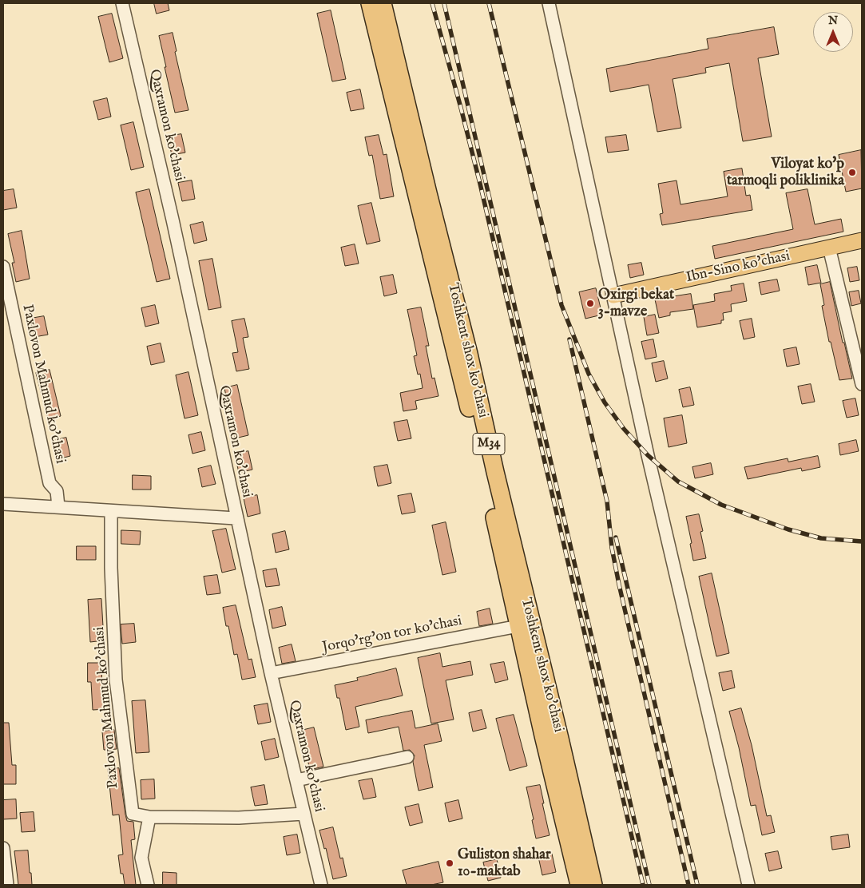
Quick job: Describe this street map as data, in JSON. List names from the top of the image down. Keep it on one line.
{"streets":{"highway":["Toshkent shox ko'chasi","M34"],"main road":["Ibn-Sino ko'chasi"],"street":["Qaxramon ko'chasi","Paxlovon Mahmud ko'chasi","Jorqo'rg'on tor ko'chasi"]},"crossings":[["Qaxramon ko'chasi","Jorqo'rg'on tor ko'chasi"],["Toshkent shox ko'chasi","Jorqo'rg'on tor ko'chasi"]],"places":["Viloyat ko'p tarmoqli poliklinika","Oxirgi bekat 3-mavze","Guliston shahar 10-maktab"],"north":"top"}
